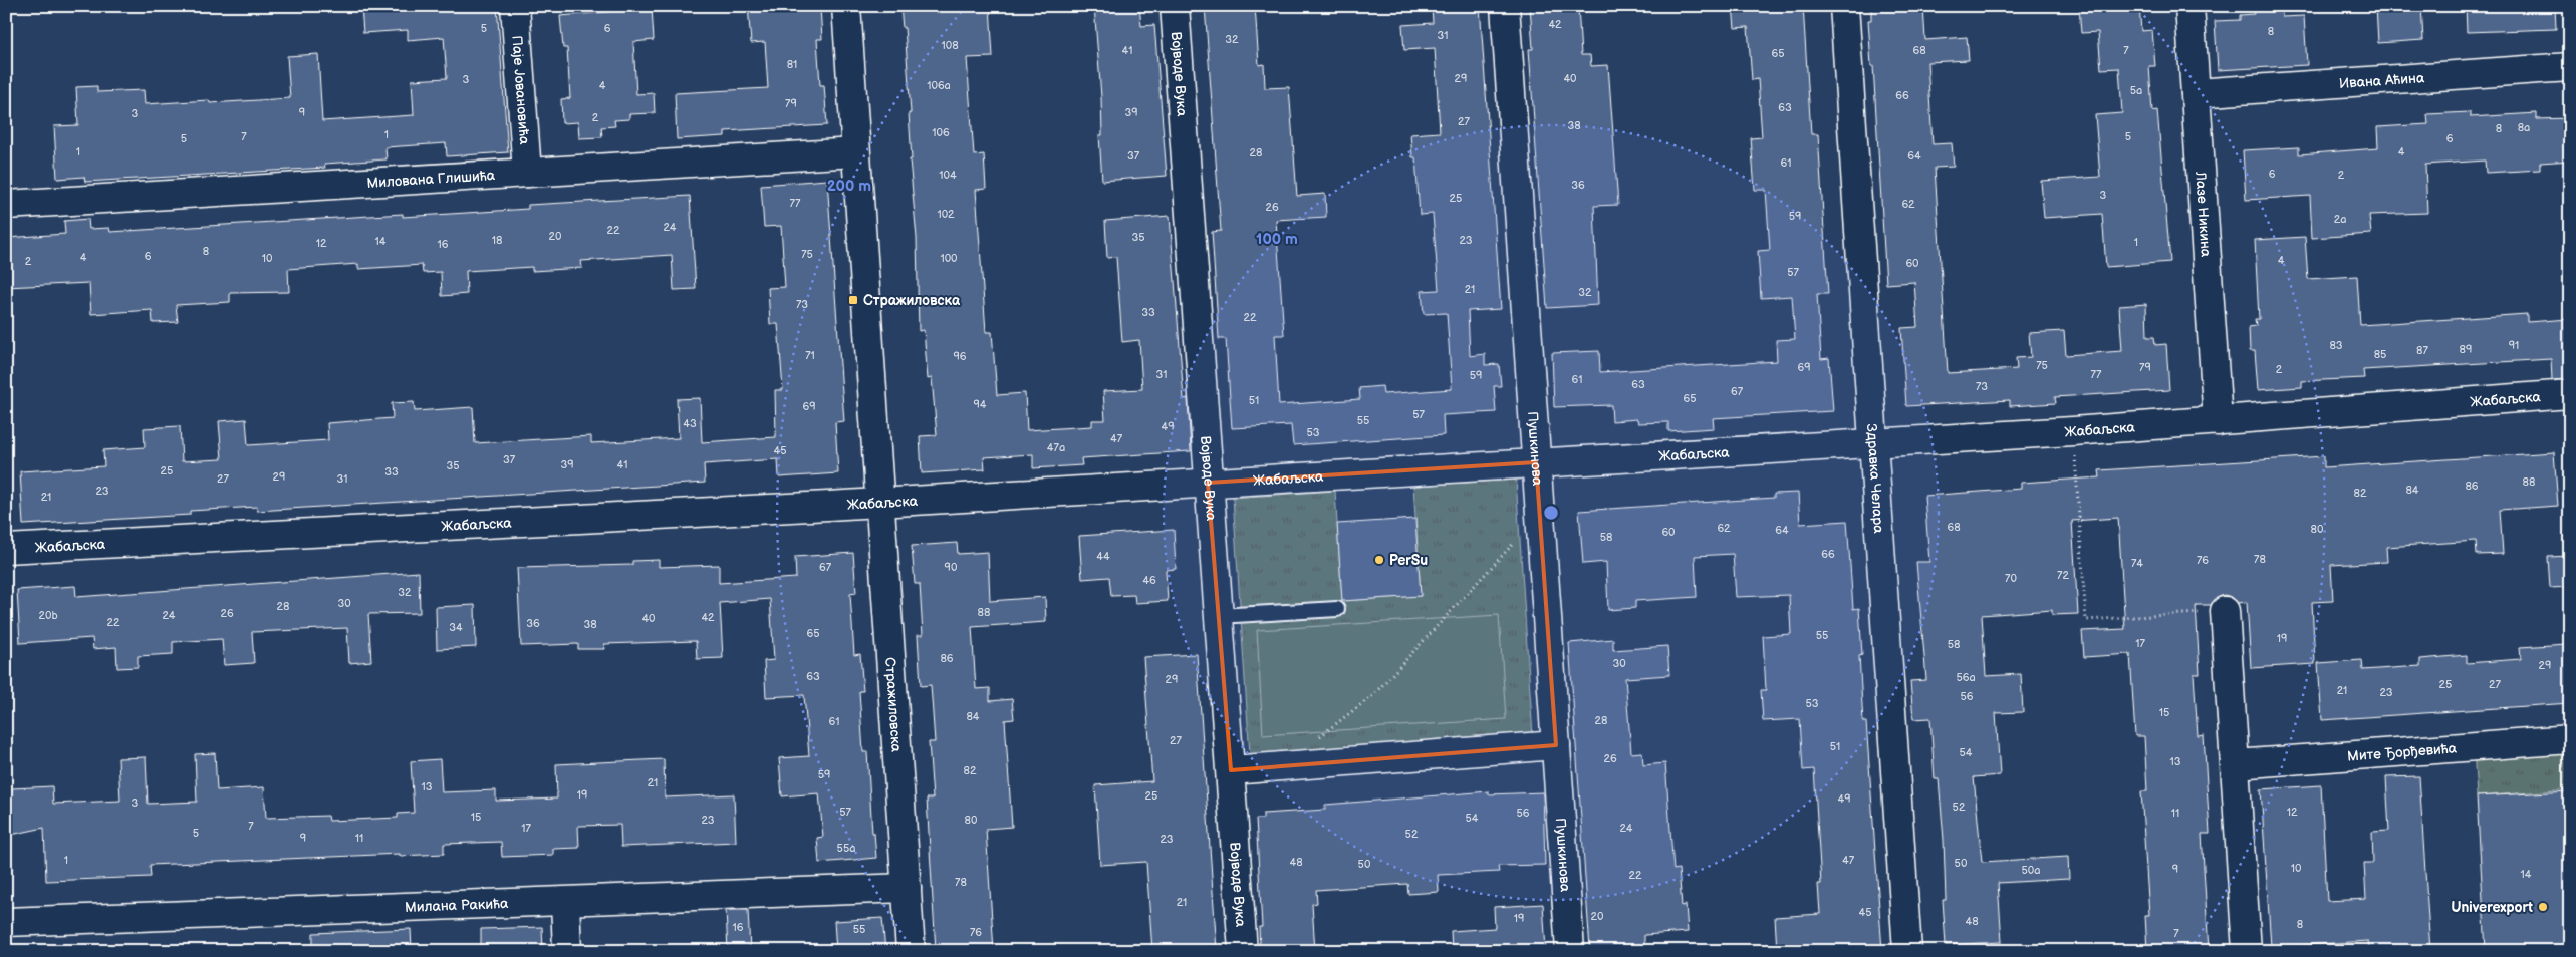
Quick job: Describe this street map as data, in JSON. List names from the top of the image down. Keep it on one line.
{"streets":{"street":["Војводе Вука","Ивана Аћина","Паје Јовановића","Милована Глишића","Лазе Никина","Жабаљска","Пушкинова","Здравка Челара","Стражиловска","Мите Ђорђевића","Милана Ракића"]},"crossings":[["Војводе Вука","Жабаљска"],["Ивана Аћина","Лазе Никина"],["Паје Јовановића","Милована Глишића"],["Милована Глишића","Стражиловска"],["Лазе Никина","Жабаљска"],["Жабаљска","Пушкинова"],["Жабаљска","Здравка Челара"],["Жабаљска","Стражиловска"],["Стражиловска","Милана Ракића"]],"places":{"transit":["Стражиловска"],"other":["PerSu","Univerexport"]},"house_numbers":["42","5","6","8","31","32","108","41","68","7","65","81","29","40","3","4","106a","5a","66","79","63","9","39","3","2","27","38","8a","8","106","1","7","5","5","6","1","4","28","37","64","61","6","104","2","36","3","25","77","62","26","102","59","2a","24","22","20","35","18","23","14","1","12","16","8","75","6","4","10","100","4","2","60","57","21","32","73","33","22","83","91","89","87","85","71","96","75","69","79","2","31","77","59","61","63","73","67","65","51","94","69","57","55","43","49","53","47","47a","45","37","39","41","35","25","33","29","27","31","88","86","84","23","82","21","68","62","80","64","60","58","66","44","78","76","74","67","90","72","70","46","32","30","28","88","26","20b","24","42","40","22","36","38","34","65","55","19","17","58","86","30","29","63","56a","29","25","27","21","23","56","53","15","84","28","61","27","51","54","26","13","82","59","21","13","19","25","49","3","52","57","12","56","11","15","54","23","80","7","17","24","5","52","9","11","23","55a","1","47","48","50","50","10","9","50a","14","22","78","21","45","20","19","48","8","16","55","76","7"],"rings":["200 m","100 m"]}
